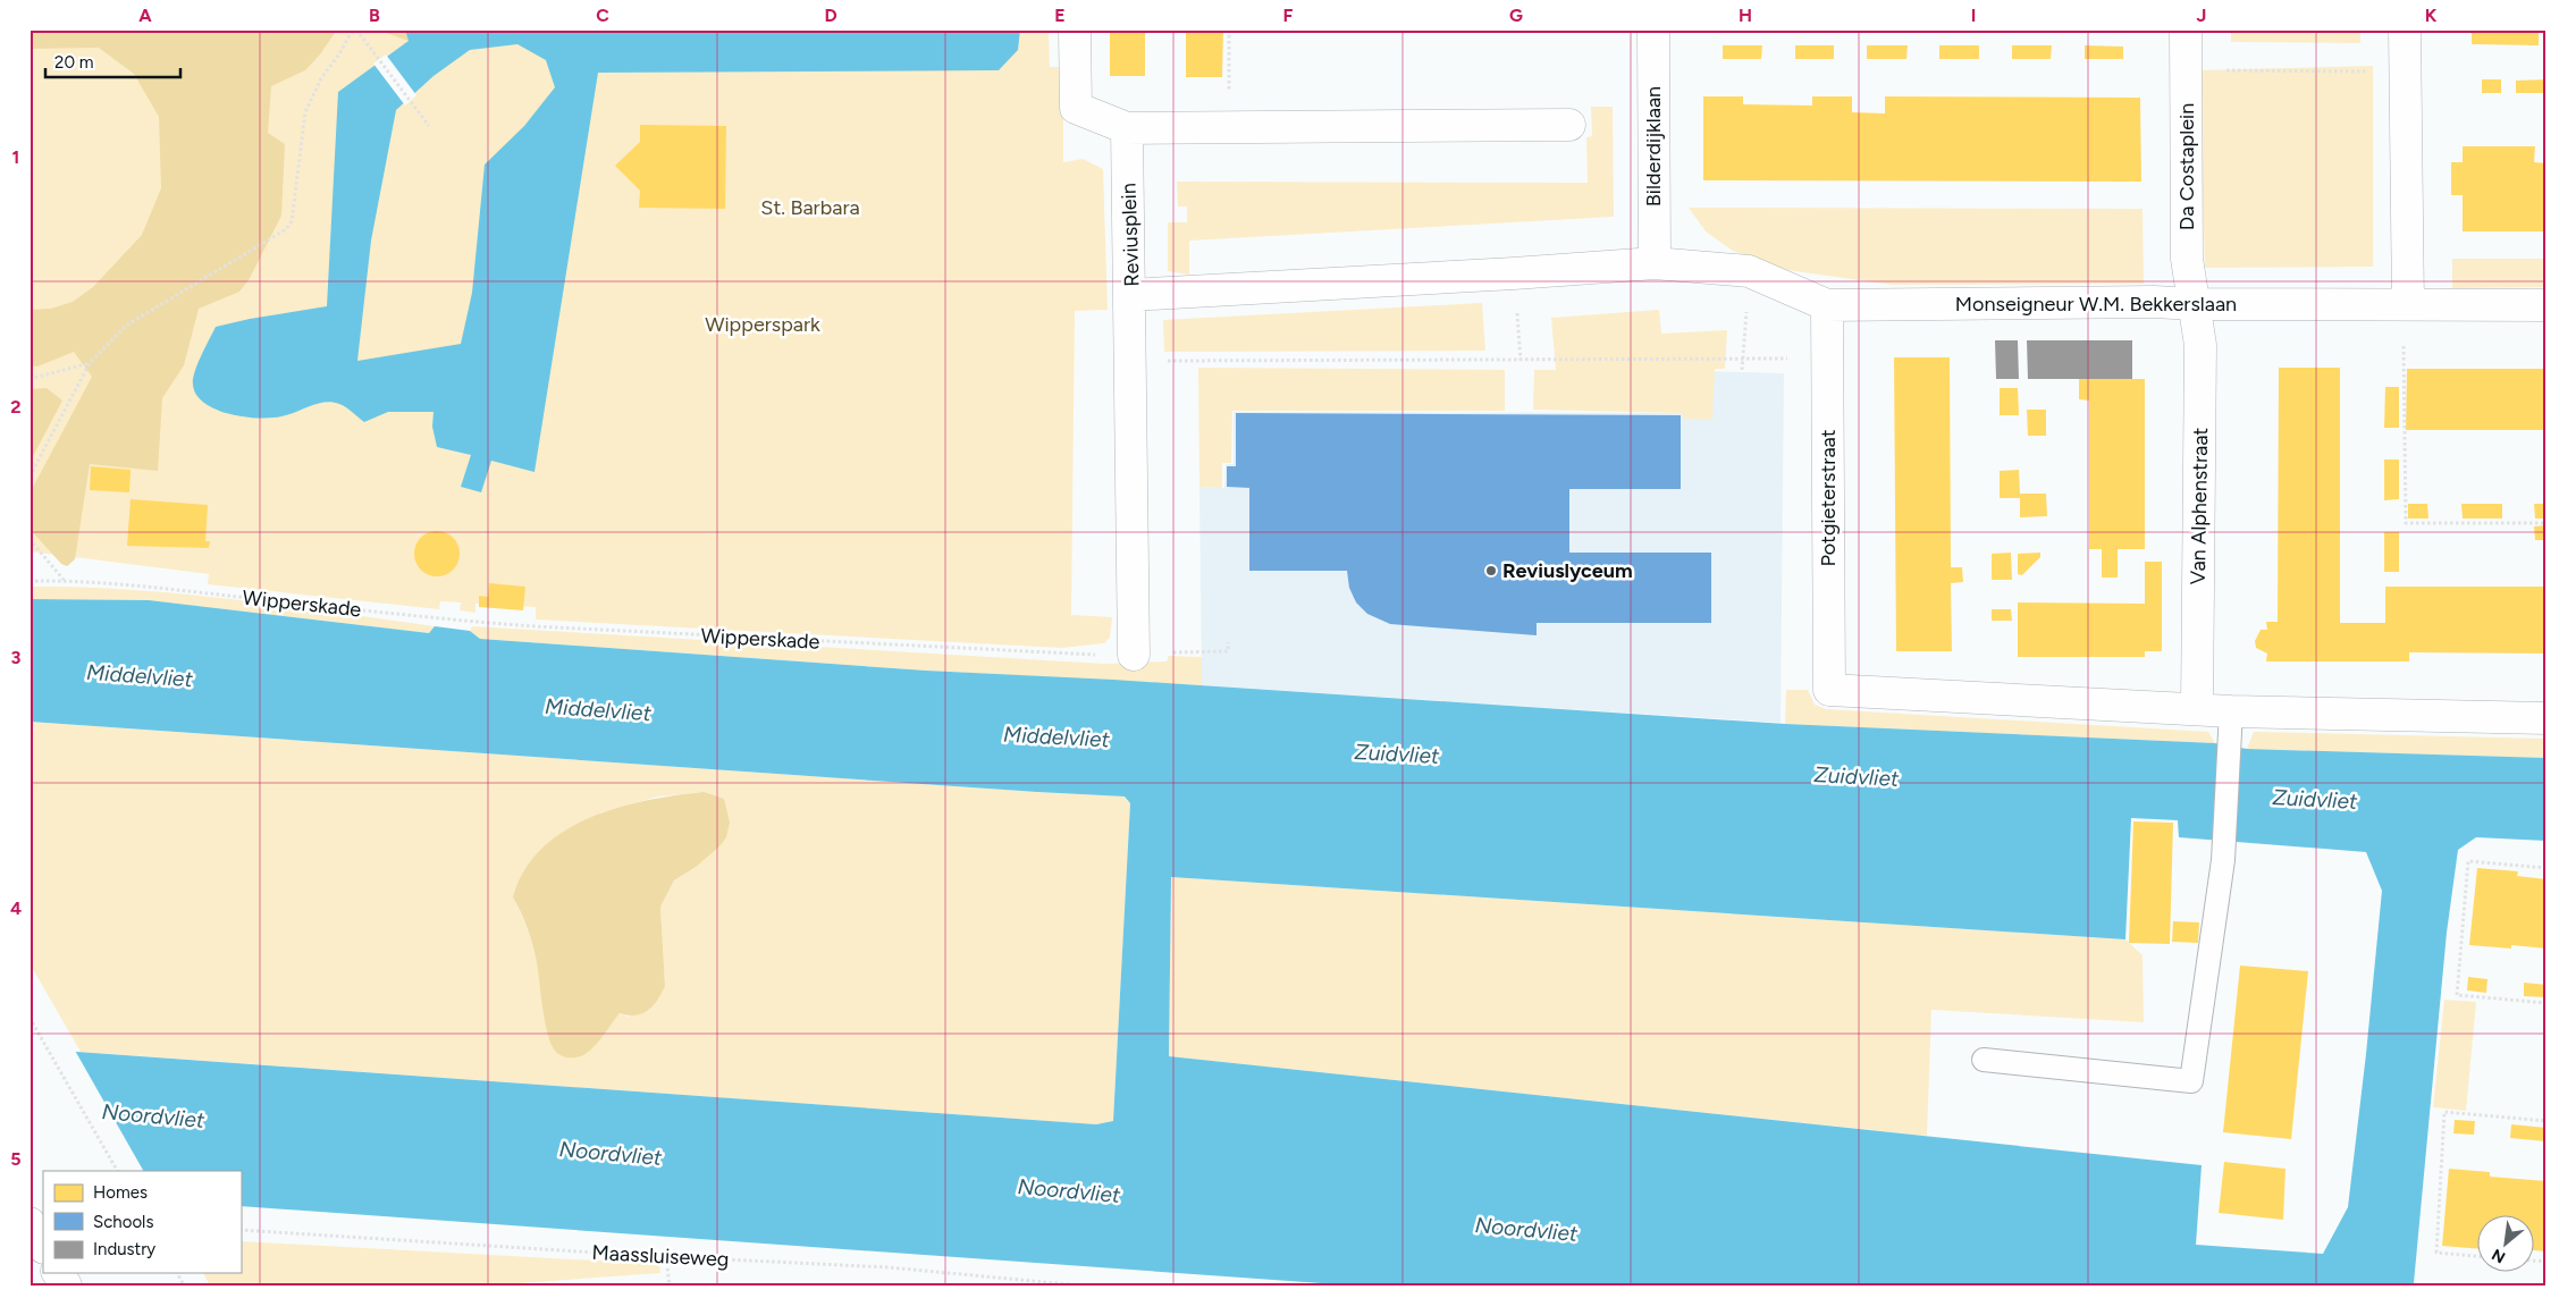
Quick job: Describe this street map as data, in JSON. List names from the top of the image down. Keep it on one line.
{"streets":{"main road":["Bilderdijklaan","Da Costaplein","Reviusplein","Monseigneur W.M. Bekkerslaan","Potgieterstraat","Van Alphenstraat"],"path":["Wipperskade","Maassluiseweg"]},"crossings":[["Bilderdijklaan","Reviusplein"],["Bilderdijklaan","Monseigneur W.M. Bekkerslaan"],["Da Costaplein","Monseigneur W.M. Bekkerslaan"],["Da Costaplein","Van Alphenstraat"],["Reviusplein","Monseigneur W.M. Bekkerslaan"],["Monseigneur W.M. Bekkerslaan","Potgieterstraat"],["Monseigneur W.M. Bekkerslaan","Van Alphenstraat"],["Potgieterstraat","Van Alphenstraat"]],"water":["Middelvliet","Zuidvliet","Noordvliet"],"parks":["St. Barbara","Wipperspark"],"places":["Reviuslyceum"],"legend":["Homes","Schools","Industry"],"scale_bar":"20 m","north":"bottom left","grid":{"columns":["A","B","C","D","E","F","G","H","I","J","K"],"rows":["1","2","3","4","5"]}}
